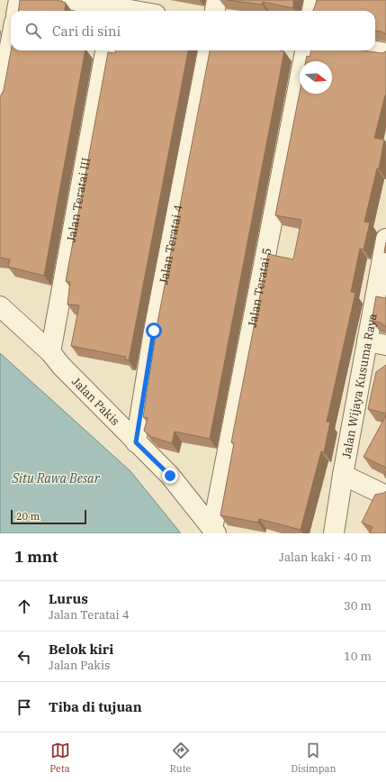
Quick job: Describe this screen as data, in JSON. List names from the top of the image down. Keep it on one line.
{"streets":{"street":["Jalan Teratai III","Jalan Teratai 4","Jalan Teratai 5","Jalan Wijaya Kusuma Raya","Jalan Pakis"]},"crossings":[["Jalan Teratai III","Jalan Pakis"],["Jalan Teratai 4","Jalan Pakis"],["Jalan Teratai 5","Jalan Pakis"]],"water":["Situ Rawa Besar"],"scale_bar":"20 m","north":"right","page":{"search":"Cari di sini","scale":"20 m","heading":["1 mnt","Jalan kaki · 40 m"],"list":[["Lurus","Jalan Teratai 4","30 m"],["Belok kiri","Jalan Pakis","10 m"],"Tiba di tujuan"],"nav":["Peta","Rute","Disimpan"]}}
